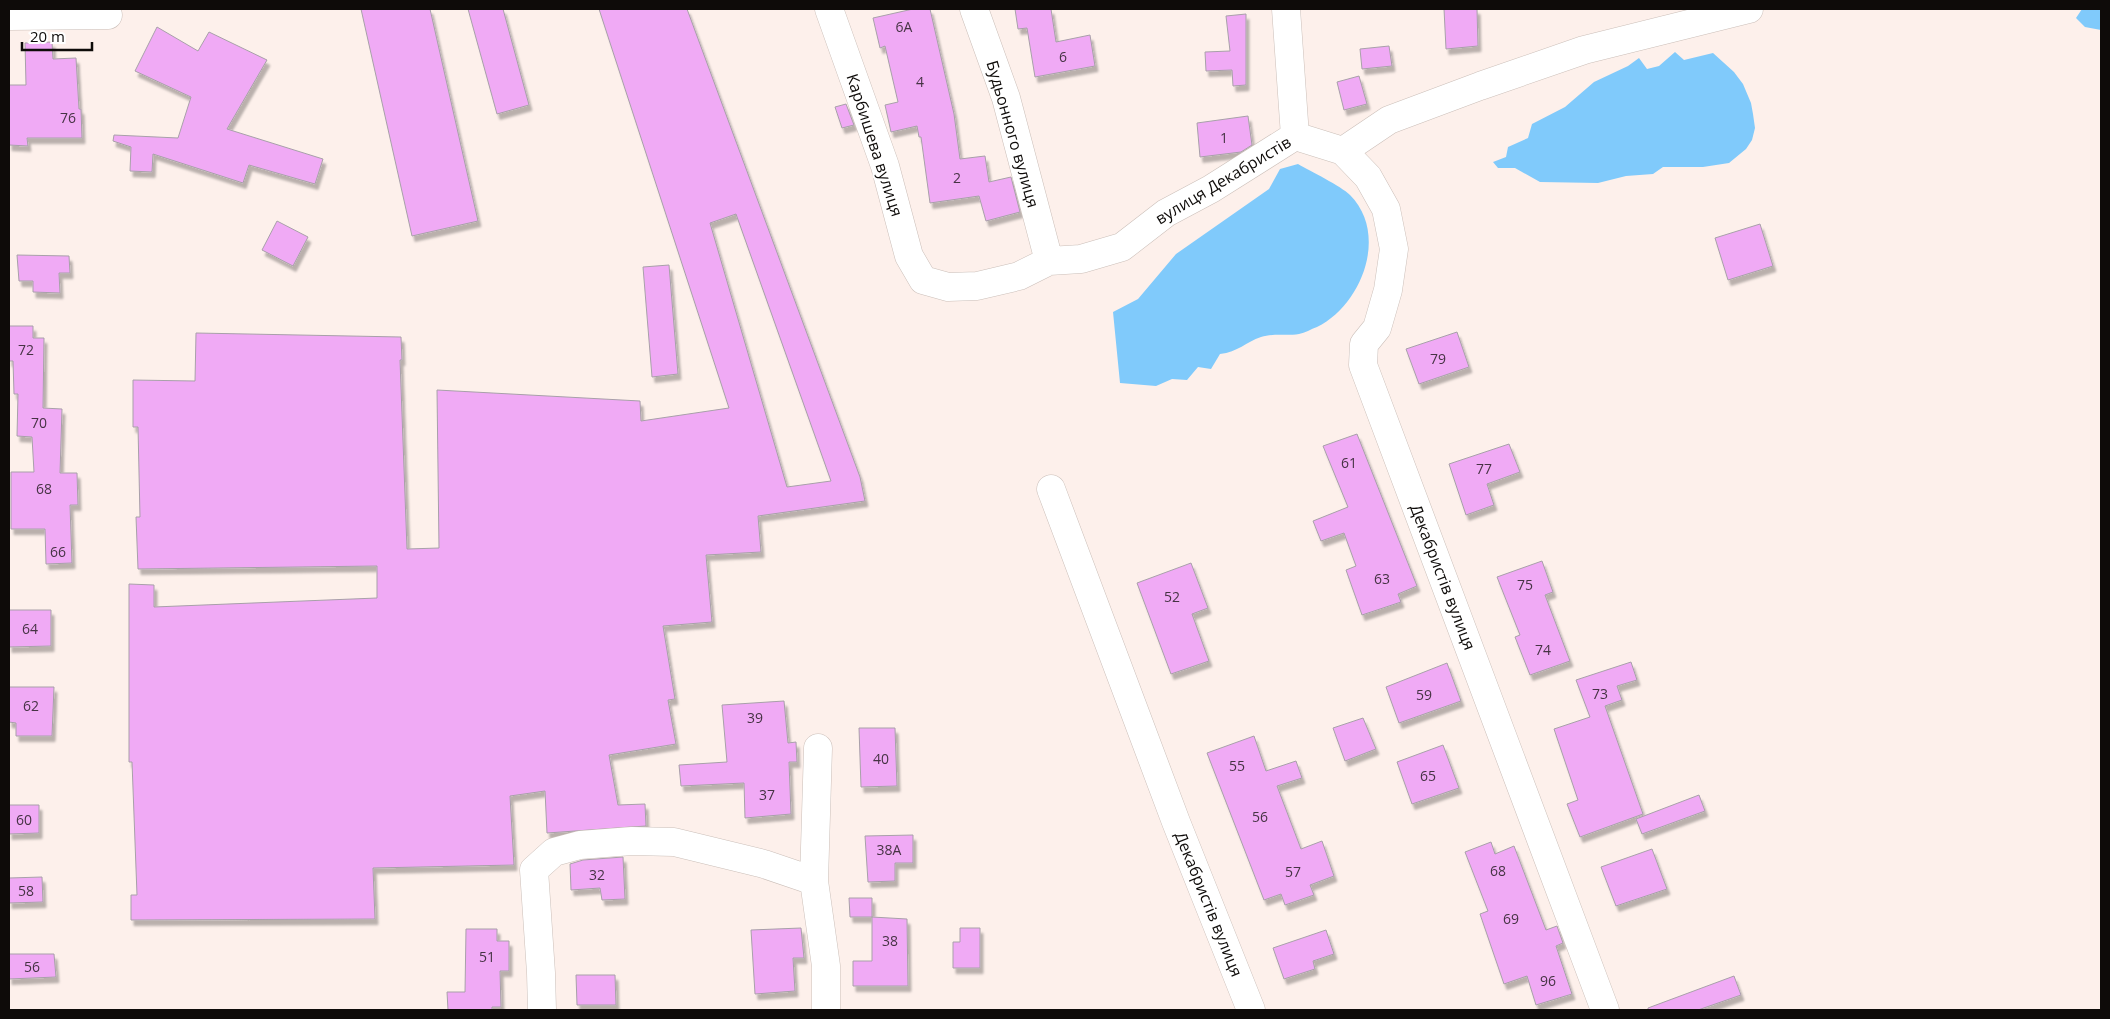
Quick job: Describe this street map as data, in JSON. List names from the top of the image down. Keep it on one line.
{"streets":{"street":["Будьонного вулиця","Карбишева вулиця","вулиця Декабристів","Декабристів вулиця"]},"crossings":[["Будьонного вулиця","вулиця Декабристів"],["Карбишева вулиця","вулиця Декабристів"],["вулиця Декабристів","Декабристів вулиця"]],"house_numbers":["6А","6","4","76","1","2","72","79","70","61","77","68","66","63","75","52","64","74","73","59","62","39","40","55","65","37","56","60","38А","68","57","32","58","69","38","51","56","96"],"scale_bar":"20 m"}
